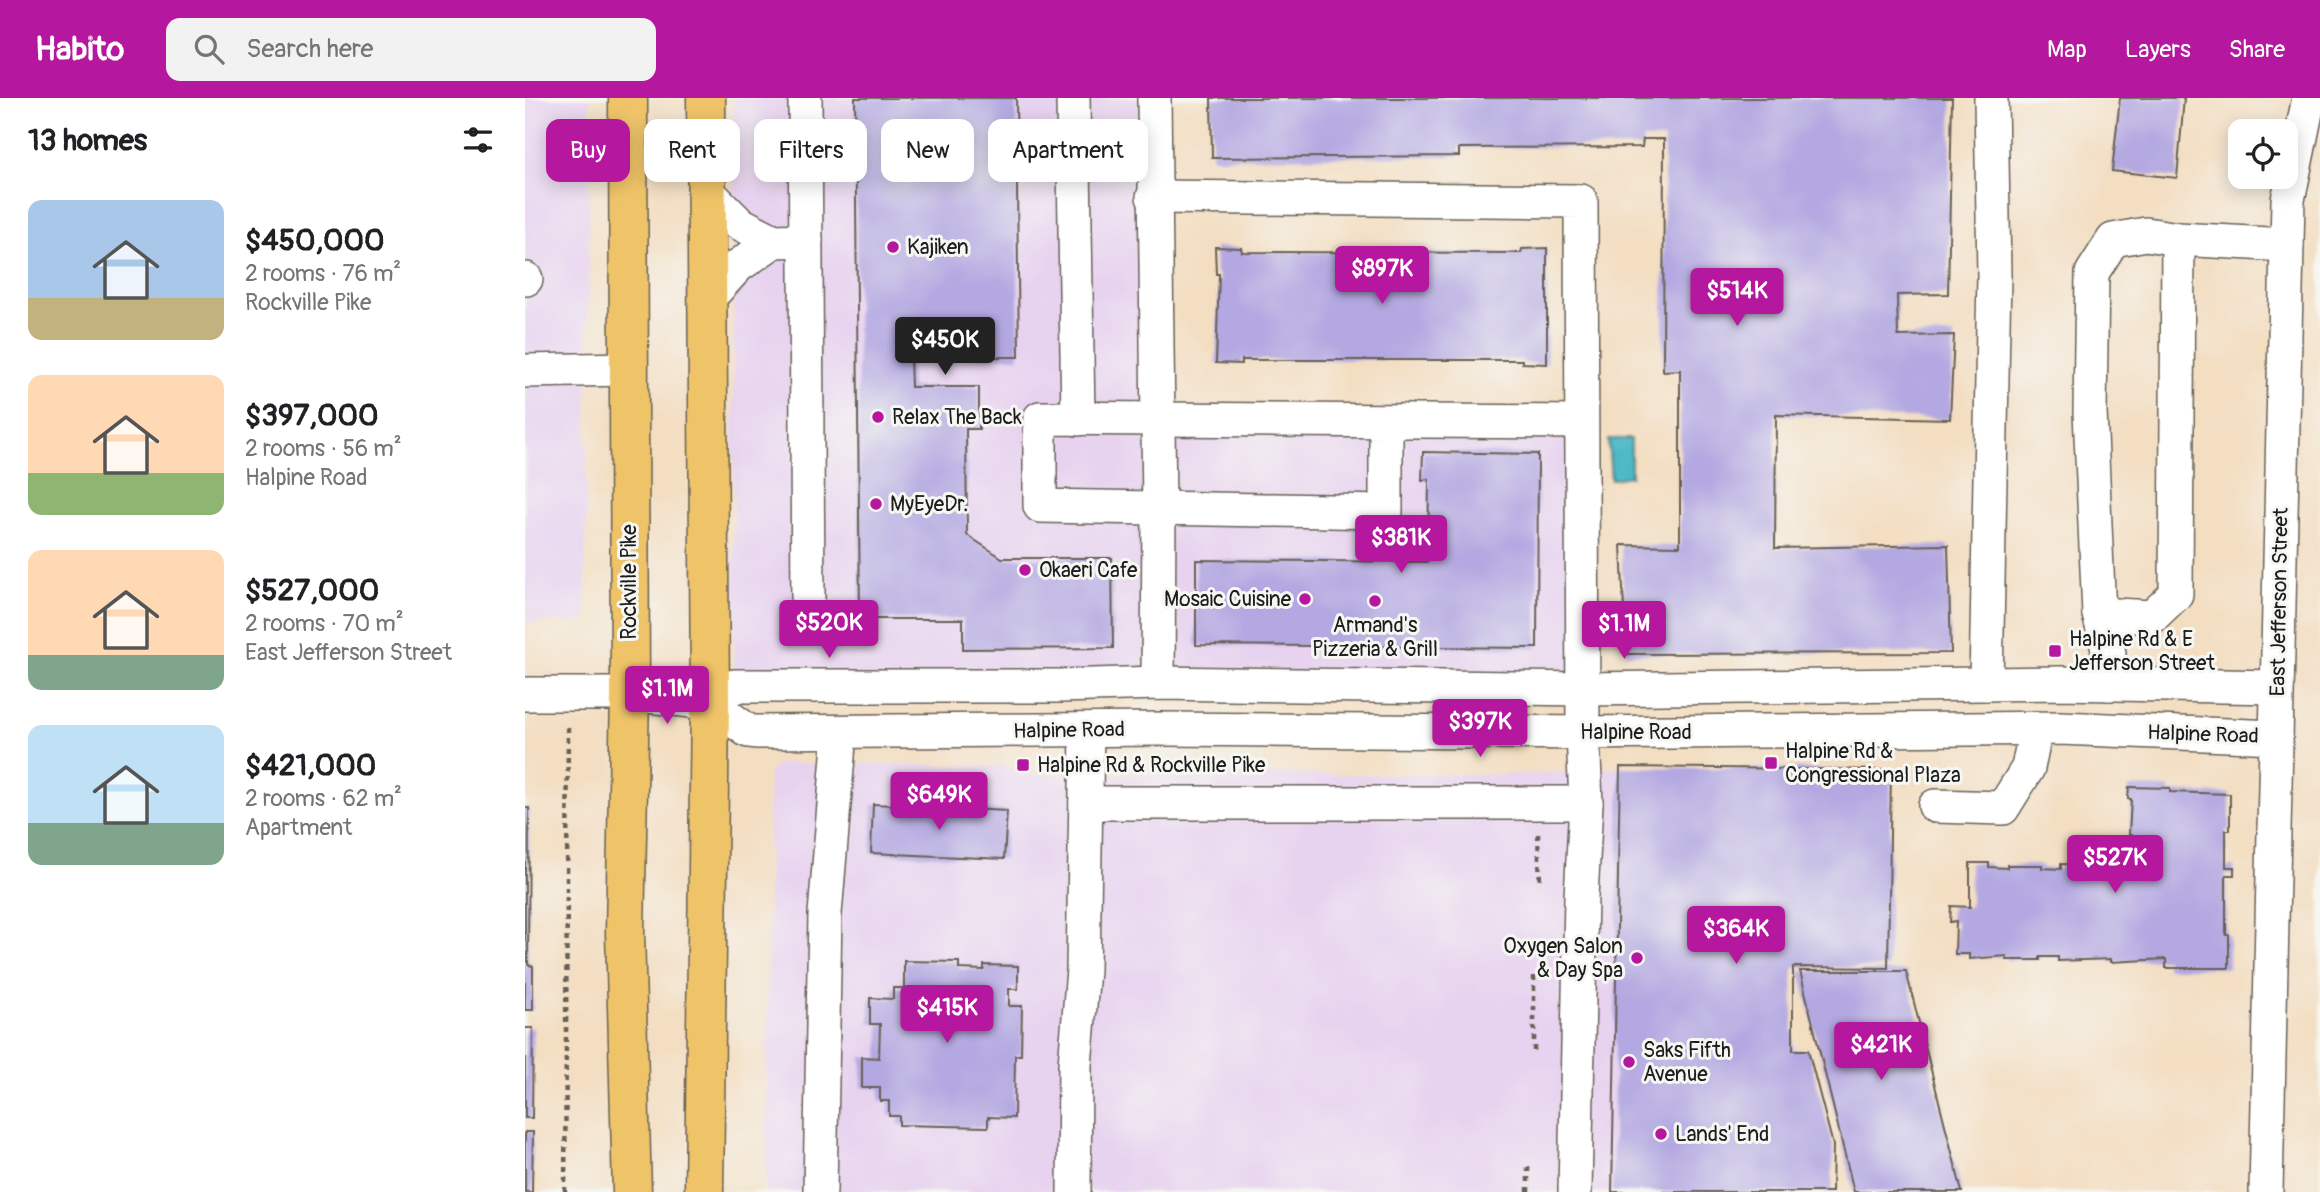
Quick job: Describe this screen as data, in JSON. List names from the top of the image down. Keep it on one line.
{"streets":{"main road":["Rockville Pike"],"street":["East Jefferson Street","Halpine Road"]},"crossings":[["East Jefferson Street","Halpine Road"]],"places":{"other":["Kajiken","Relax The Back","MyEyeDr.","Okaeri Cafe","Mosaic Cuisine","Armand's Pizzeria & Grill","Oxygen Salon & Day Spa","Saks Fifth Avenue","Lands' End"],"transit":["Halpine Rd & E Jefferson Street","Halpine Rd & Congressional Plaza","Halpine Rd & Rockville Pike"]},"page":{"header":"Habito","search":"Search here","nav":["Map","Layers","Share"],"heading":"13 homes","chip":["Buy","Rent","Filters","New","Apartment"],"list":[{"name":"$450,000","note":"2 rooms · 76 m² · Rockville Pike"},{"name":"$397,000","note":"2 rooms · 56 m² · Halpine Road"},{"name":"$527,000","note":"2 rooms · 70 m² · East Jefferson Street"},{"name":"$421,000","note":"2 rooms · 62 m² · Apartment"}],"price":["$897K","$514K","$450K","$381K","$520K","$1.1M","$1.1M","$397K","$649K","$527K","$364K","$415K","$421K"]}}
